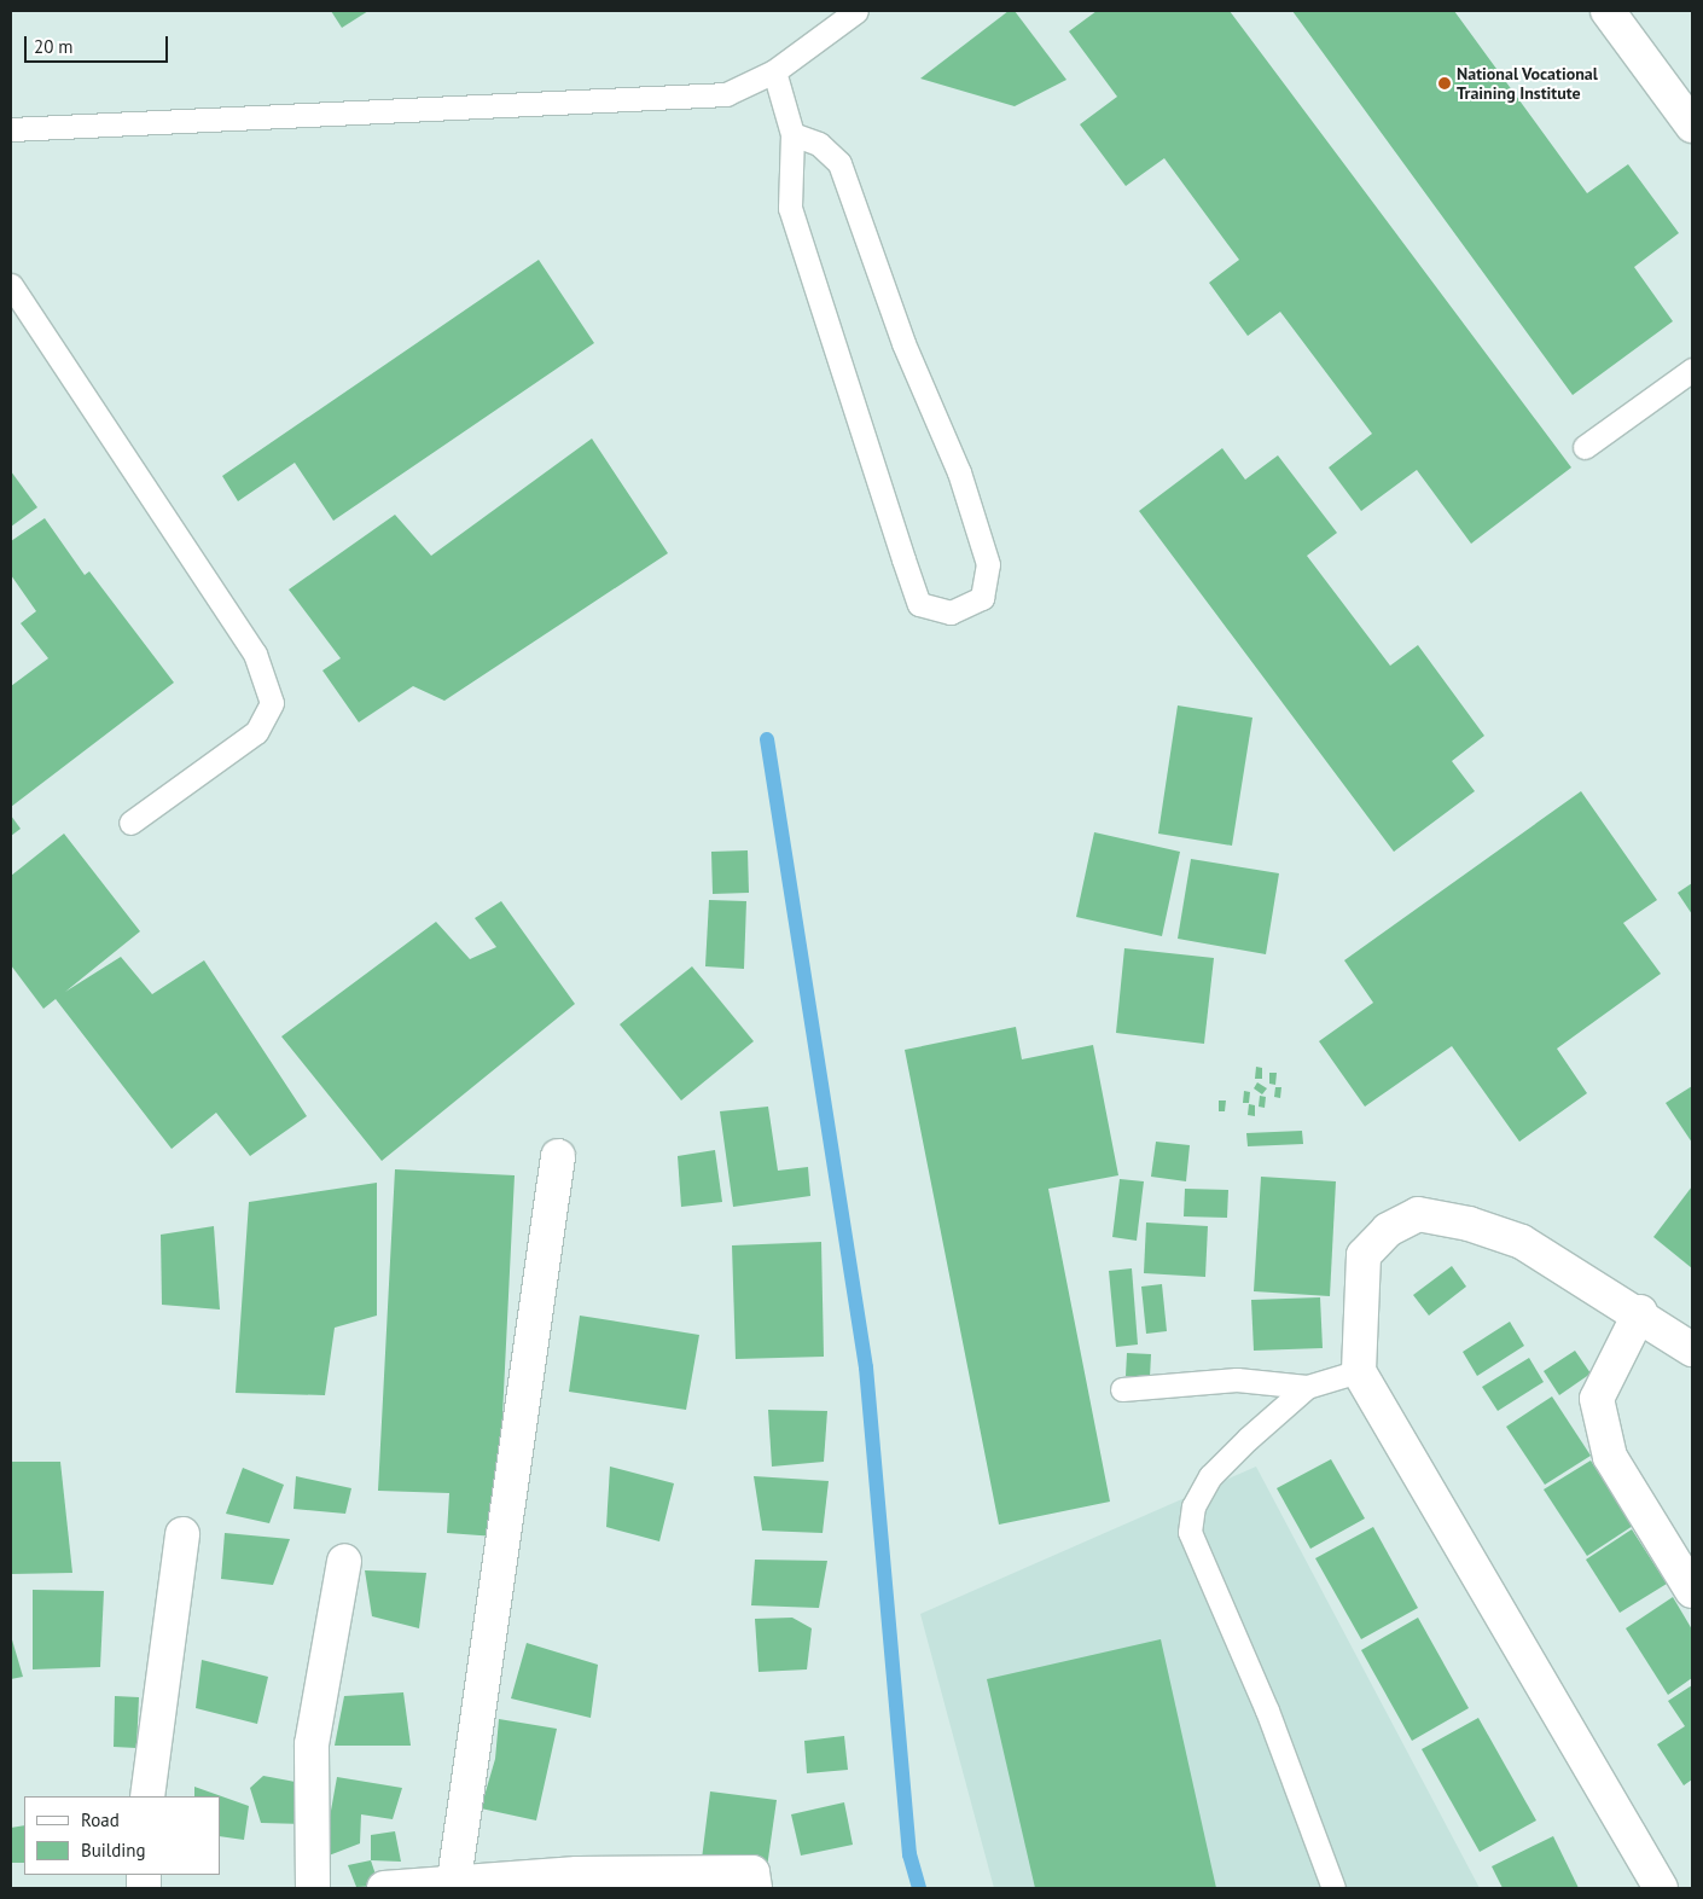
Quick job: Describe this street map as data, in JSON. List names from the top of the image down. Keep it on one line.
{"places":["National Vocational Training Institute"],"legend":["Road","Building"],"scale_bar":"20 m"}
